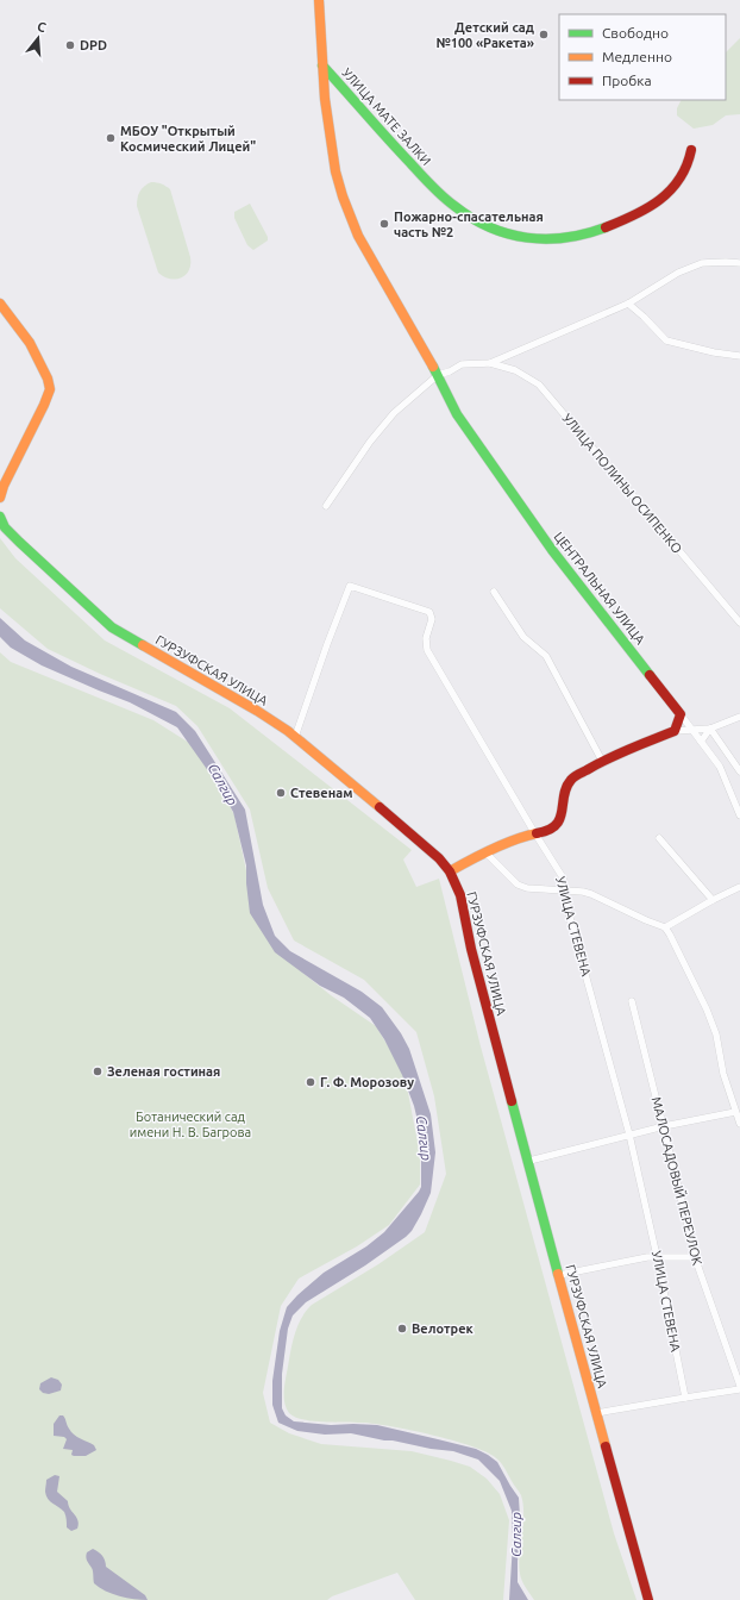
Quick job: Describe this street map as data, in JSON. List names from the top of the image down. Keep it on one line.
{"streets":{"street":["УЛИЦА МАТЕ ЗАЛКИ","УЛИЦА ПОЛИНЫ ОСИПЕНКО","ЦЕНТРАЛЬНАЯ УЛИЦА","ГУРЗУФСКАЯ УЛИЦА","УЛИЦА СТЕВЕНА","МАЛОСАДОВЫЙ ПЕРЕУЛОК"]},"crossings":[["УЛИЦА МАТЕ ЗАЛКИ","ЦЕНТРАЛЬНАЯ УЛИЦА"],["ГУРЗУФСКАЯ УЛИЦА","УЛИЦА СТЕВЕНА"]],"water":["Салгир"],"parks":["Ботанический сад имени Н. В. Багрова"],"places":["Детский сад №100 «Ракета»","DPD","МБОУ \"Открытый Космический Лицей\"","Пожарно-спасательная часть №2","Стевенам","Зеленая гостиная","Г. Ф. Морозову","Велотрек"],"legend":["Свободно","Медленно","Пробка"],"north":"top"}
